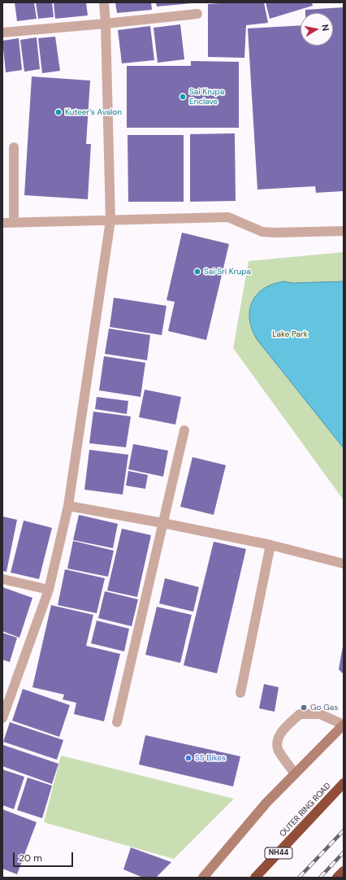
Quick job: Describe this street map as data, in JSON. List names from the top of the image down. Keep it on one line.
{"streets":{"highway":["OUTER RING ROAD","NH44"]},"parks":["Lake Park"],"places":["Sai Krupa Enclave","Kuteer's Avalon","Sai Sri Krupa","Go Gas","SS Bikes"],"scale_bar":"20 m","north":"right"}
